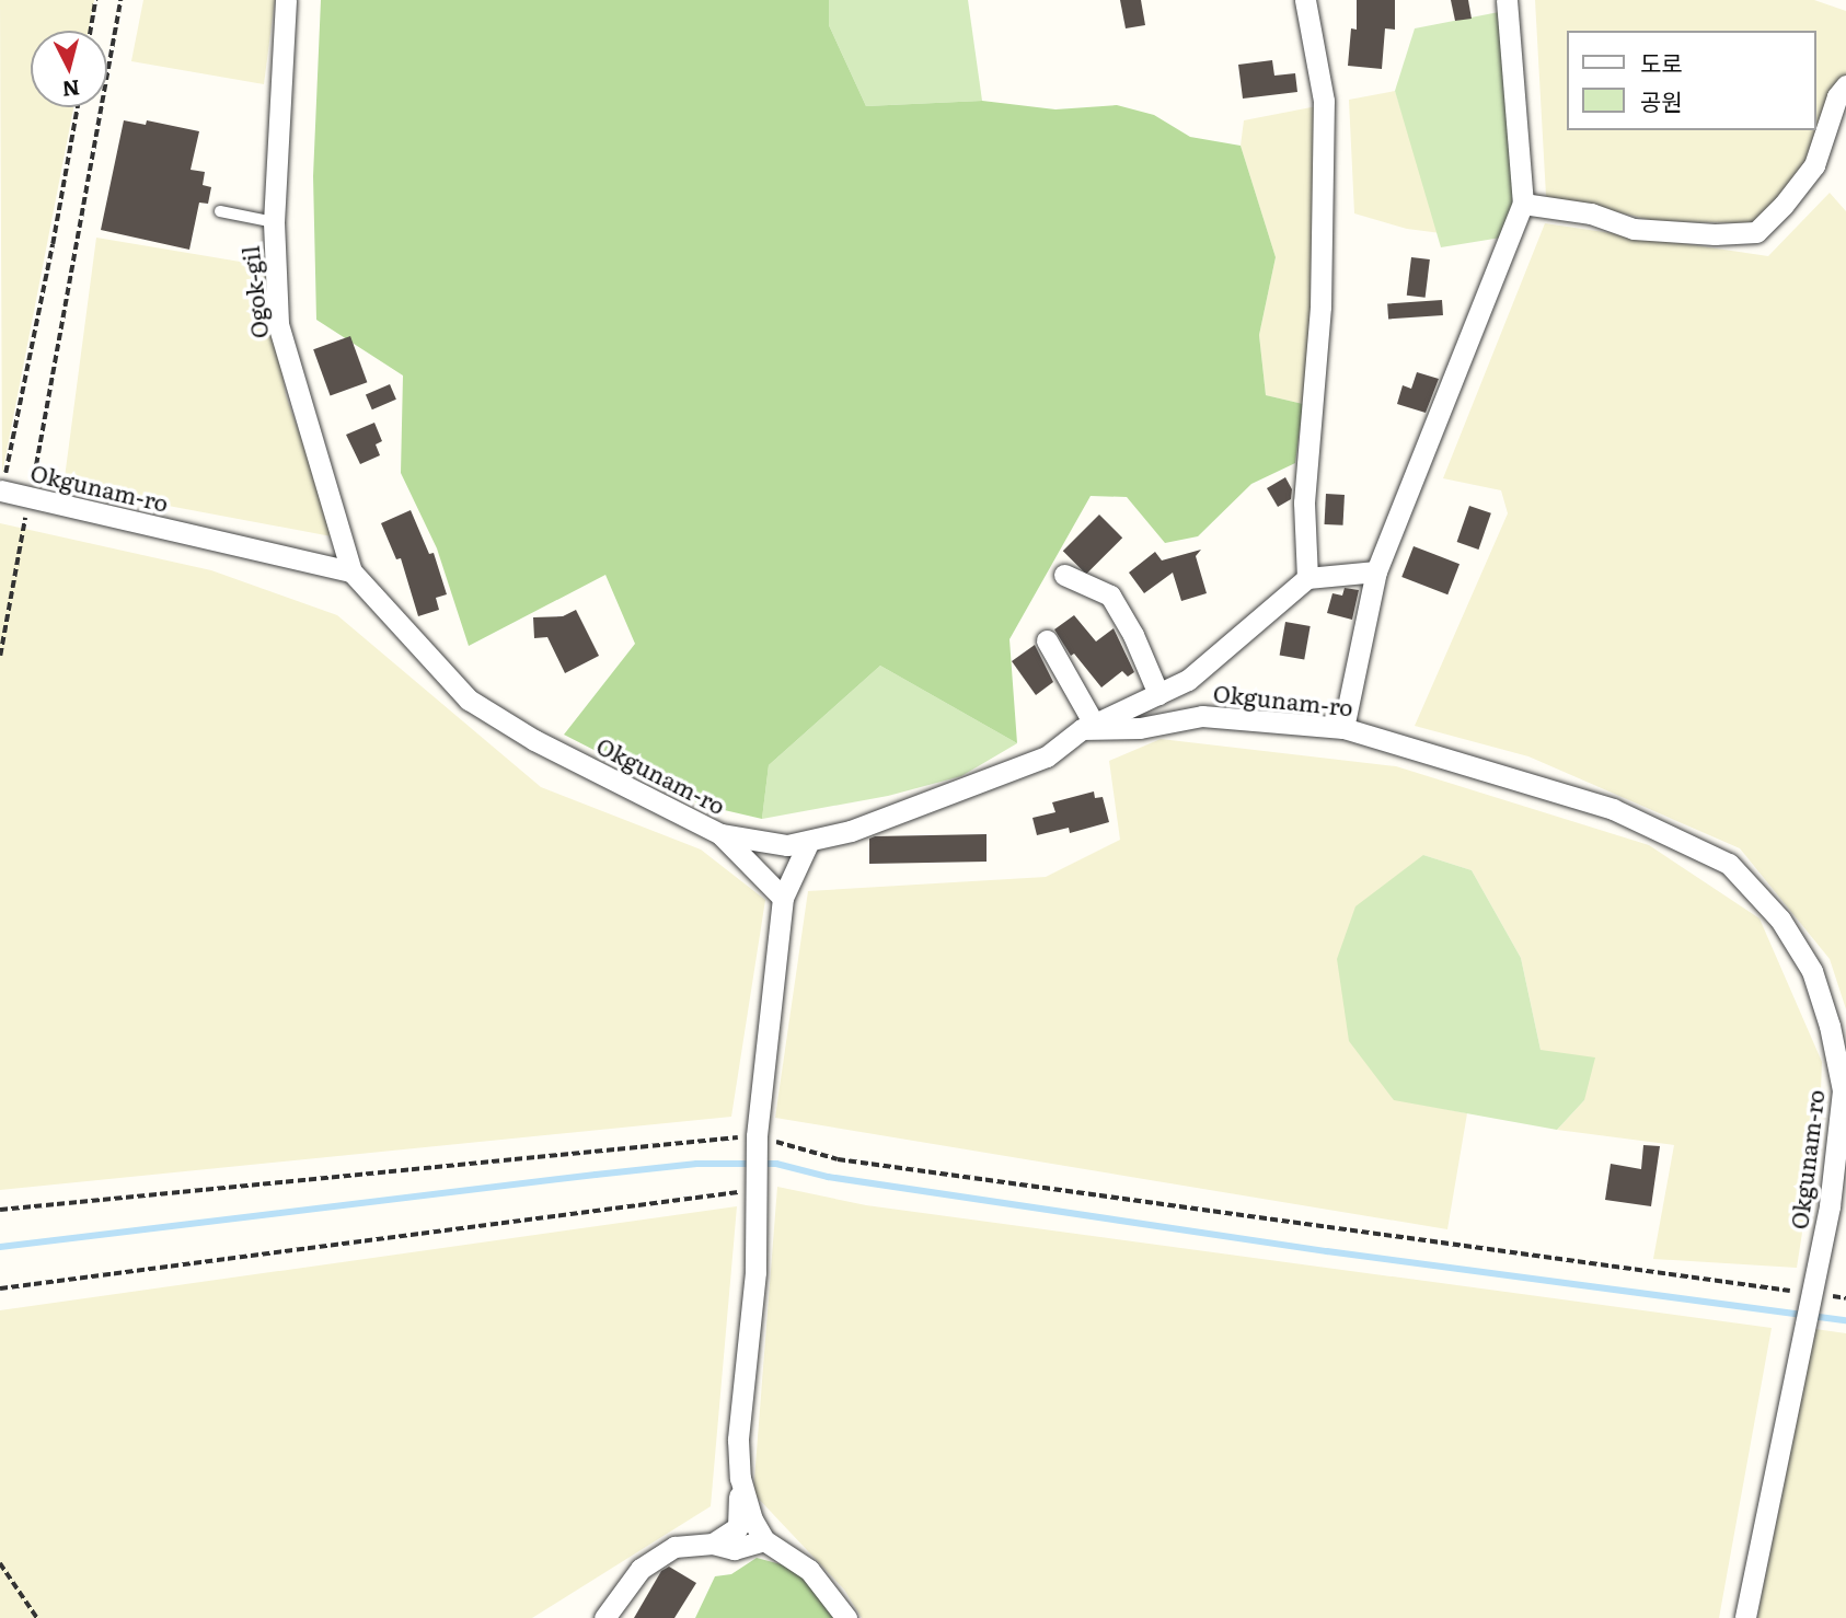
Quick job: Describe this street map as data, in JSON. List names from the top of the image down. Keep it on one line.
{"streets":{"street":["Ogok-gil","Okgunam-ro"]},"crossings":[["Ogok-gil","Okgunam-ro"]],"legend":["도로","공원"],"north":"bottom"}
